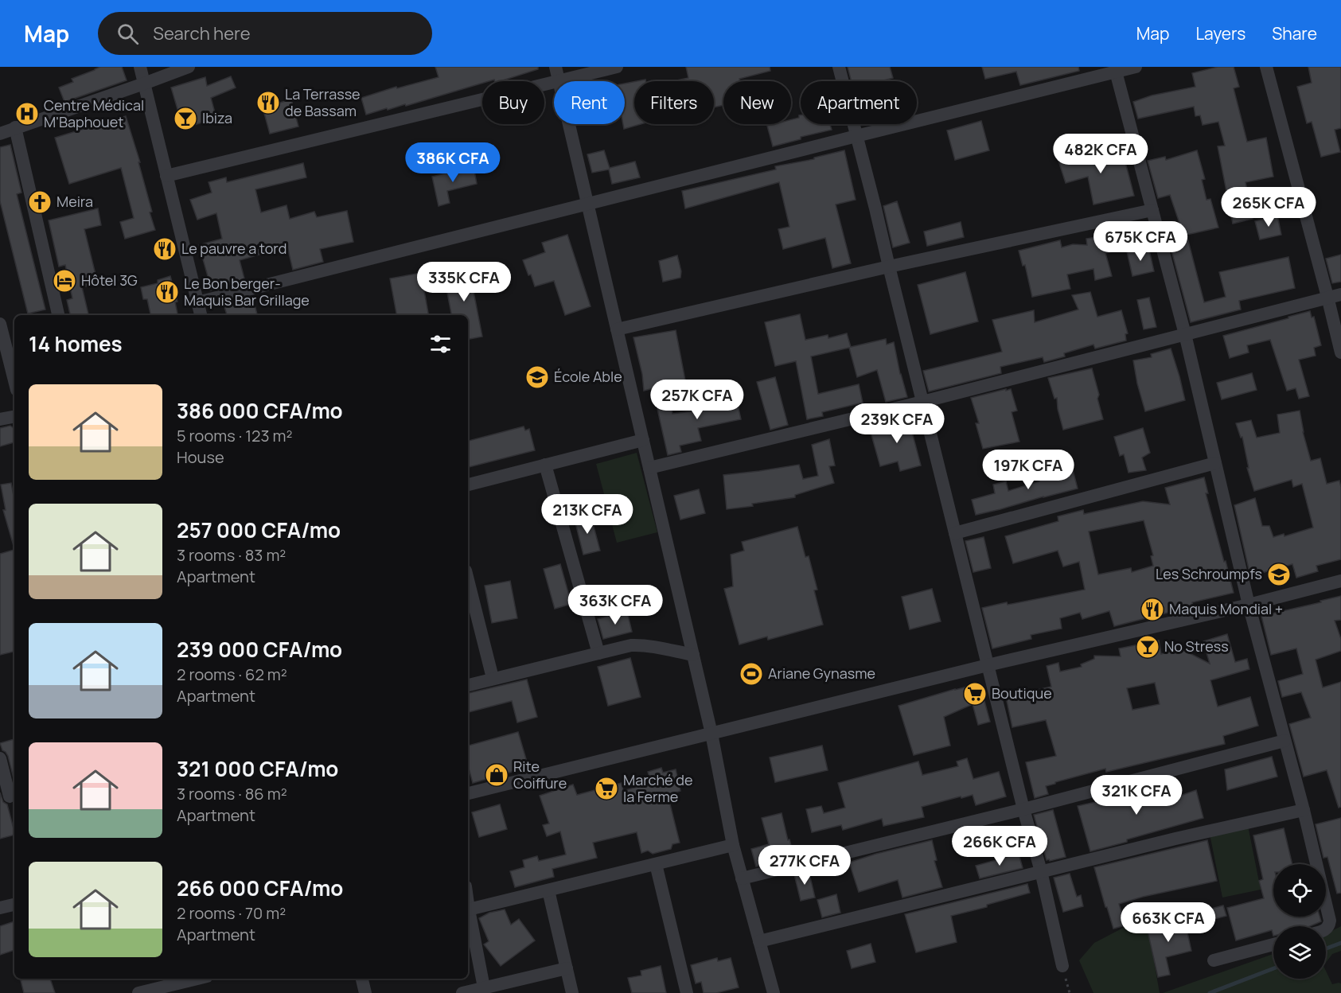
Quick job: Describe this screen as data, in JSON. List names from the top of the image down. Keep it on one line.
{"places":{"restaurant":["La Terrasse de Bassam","Le pauvre a tord","Le Bon berger- Maquis Bar Grillage","Maquis Mondial +"],"hospital":["Centre Médical M'Baphouet"],"bar":["Ibiza","No Stress"],"church":["Meira"],"hotel":["Hôtel 3G"],"school or university":["École Able","Les Schroumpfs"],"sports":["Ariane Gynasme"],"supermarket":["Boutique","Marché de la Ferme"],"shop":["Rite Coiffure"]},"page":{"header":"Map","search":"Search here","nav":["Map","Layers","Share"],"chip":["Buy","Rent","Filters","New","Apartment"],"price":["482K CFA","386K CFA","265K CFA","675K CFA","335K CFA","257K CFA","239K CFA","197K CFA","213K CFA","363K CFA","321K CFA","266K CFA","277K CFA","663K CFA"],"heading":"14 homes","list":[{"name":"386 000 CFA/mo","note":"5 rooms · 123 m² · House"},{"name":"257 000 CFA/mo","note":"3 rooms · 83 m² · Apartment"},{"name":"239 000 CFA/mo","note":"2 rooms · 62 m² · Apartment"},{"name":"321 000 CFA/mo","note":"3 rooms · 86 m² · Apartment"},{"name":"266 000 CFA/mo","note":"2 rooms · 70 m² · Apartment"}]}}
